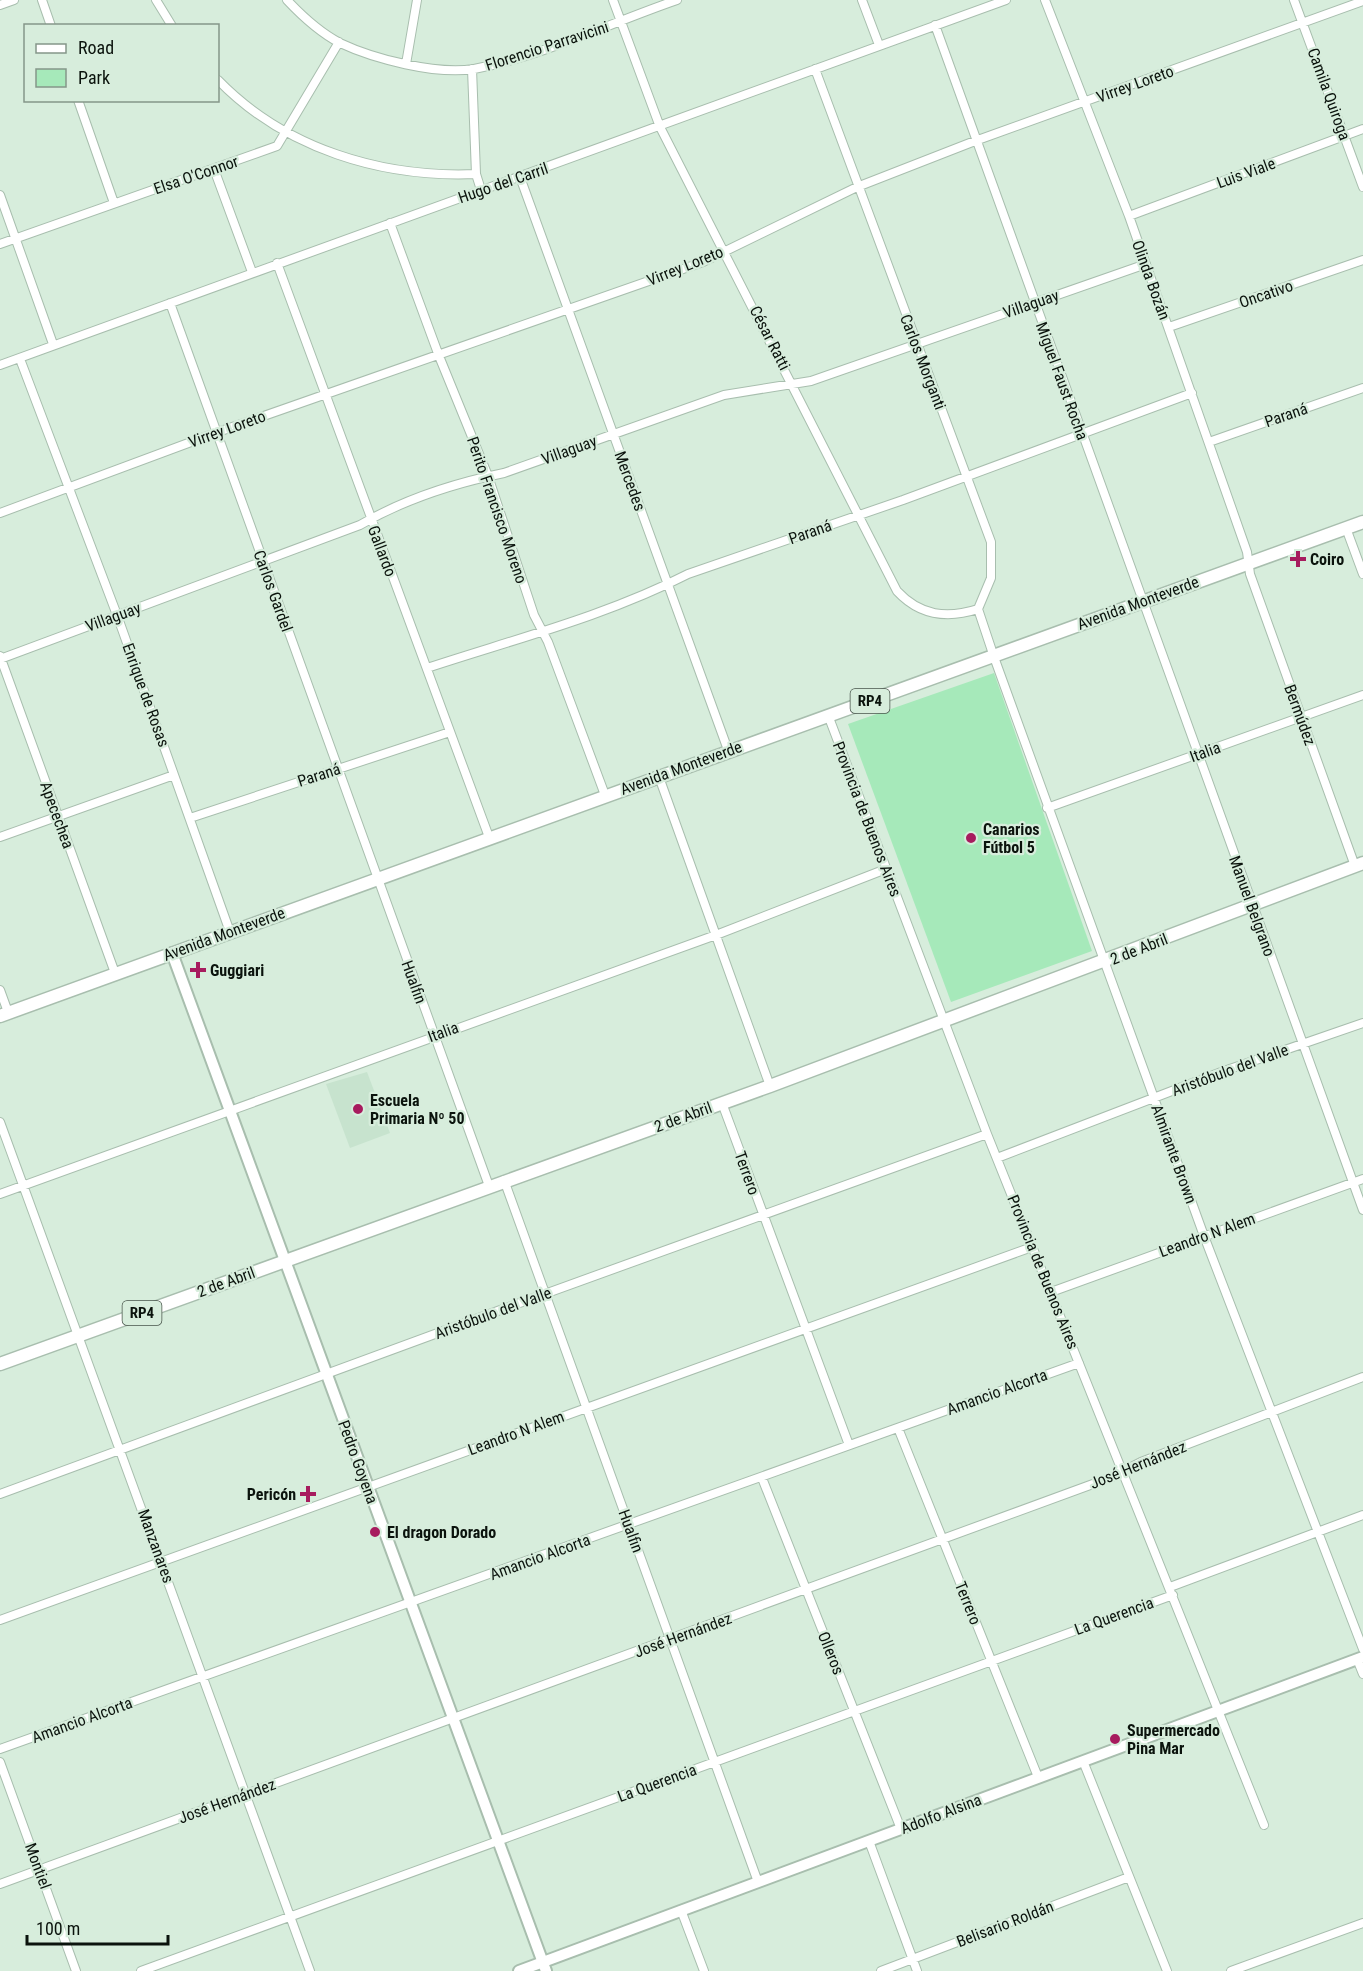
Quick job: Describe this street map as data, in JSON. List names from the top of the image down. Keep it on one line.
{"streets":{"main road":["Avenida Monteverde","RP4","2 de Abril"],"street":["Florencio Parravicini","Virrey Loreto","Camila Quiroga","Luis Viale","Elsa O'Connor","Hugo del Carril","Olinda Bozán","Oncativo","Villaguay","César Ratti","Carlos Morganti","Miguel Faust Rocha","Paraná","Mercedes","Perito Francisco Moreno","Gallardo","Carlos Gardel","Enrique de Rosas","Bermúdez","Italia","Apecechea","Provincia de Buenos Aires","Manuel Belgrano","Hualfin","Aristóbulo del Valle","Almirante Brown","Terrero","Leandro N Alem","Amancio Alcorta","Pedro Goyena","José Hernández","Manzanares","La Querencia","Olleros","Adolfo Alsina","Montiel","Belisario Roldán"]},"crossings":[["Florencio Parravicini","Elsa O'Connor"],["Florencio Parravicini","César Ratti"],["Virrey Loreto","Camila Quiroga"],["Virrey Loreto","Olinda Bozán"],["Virrey Loreto","César Ratti"],["Virrey Loreto","Carlos Morganti"],["Virrey Loreto","Miguel Faust Rocha"],["Virrey Loreto","Mercedes"],["Virrey Loreto","Perito Francisco Moreno"],["Virrey Loreto","Gallardo"],["Virrey Loreto","Carlos Gardel"],["Virrey Loreto","Enrique de Rosas"],["Camila Quiroga","Luis Viale"],["Luis Viale","Olinda Bozán"],["Hugo del Carril","César Ratti"],["Hugo del Carril","Carlos Morganti"],["Hugo del Carril","Miguel Faust Rocha"],["Hugo del Carril","Mercedes"],["Hugo del Carril","Perito Francisco Moreno"],["Hugo del Carril","Gallardo"],["Hugo del Carril","Carlos Gardel"],["Hugo del Carril","Enrique de Rosas"],["Olinda Bozán","Oncativo"],["Olinda Bozán","Villaguay"],["Olinda Bozán","Paraná"],["Olinda Bozán","Avenida Monteverde"],["Olinda Bozán","Bermúdez"],["Villaguay","César Ratti"],["Villaguay","Carlos Morganti"],["Villaguay","Miguel Faust Rocha"],["Villaguay","Mercedes"],["Villaguay","Perito Francisco Moreno"],["Villaguay","Gallardo"],["Villaguay","Carlos Gardel"],["Villaguay","Enrique de Rosas"],["Villaguay","Apecechea"],["César Ratti","Carlos Morganti"],["César Ratti","Paraná"],["Carlos Morganti","Paraná"],["Miguel Faust Rocha","Paraná"],["Miguel Faust Rocha","Avenida Monteverde"],["Miguel Faust Rocha","Manuel Belgrano"],["Paraná","Mercedes"],["Paraná","Perito Francisco Moreno"],["Paraná","Gallardo"],["Paraná","Carlos Gardel"],["Paraná","Enrique de Rosas"],["Mercedes","Avenida Monteverde"],["Perito Francisco Moreno","Avenida Monteverde"],["Gallardo","Avenida Monteverde"],["Carlos Gardel","Avenida Monteverde"],["Carlos Gardel","Hualfin"],["Avenida Monteverde","Enrique de Rosas"],["Avenida Monteverde","Bermúdez"],["Avenida Monteverde","Apecechea"],["Avenida Monteverde","Provincia de Buenos Aires"],["Avenida Monteverde","Manuel Belgrano"],["Avenida Monteverde","Hualfin"],["Avenida Monteverde","Almirante Brown"],["Avenida Monteverde","Pedro Goyena"],["Bermúdez","Italia"],["Bermúdez","2 de Abril"],["Italia","Provincia de Buenos Aires"],["Italia","Manuel Belgrano"],["Italia","Hualfin"],["Italia","Almirante Brown"],["Italia","Pedro Goyena"],["Italia","Manzanares"],["Provincia de Buenos Aires","2 de Abril"],["Provincia de Buenos Aires","Aristóbulo del Valle"],["Provincia de Buenos Aires","Leandro N Alem"],["Provincia de Buenos Aires","Amancio Alcorta"],["Provincia de Buenos Aires","José Hernández"],["Provincia de Buenos Aires","La Querencia"],["Provincia de Buenos Aires","Adolfo Alsina"],["Manuel Belgrano","2 de Abril"],["Manuel Belgrano","Aristóbulo del Valle"],["Manuel Belgrano","Leandro N Alem"],["2 de Abril","Hualfin"],["2 de Abril","Almirante Brown"],["2 de Abril","Terrero"],["2 de Abril","Pedro Goyena"],["2 de Abril","Manzanares"],["Hualfin","Aristóbulo del Valle"],["Hualfin","Leandro N Alem"],["Hualfin","Amancio Alcorta"],["Hualfin","José Hernández"],["Hualfin","La Querencia"],["Hualfin","Adolfo Alsina"],["Aristóbulo del Valle","Almirante Brown"],["Aristóbulo del Valle","Terrero"],["Aristóbulo del Valle","Pedro Goyena"],["Aristóbulo del Valle","Manzanares"],["Almirante Brown","Leandro N Alem"],["Almirante Brown","José Hernández"],["Almirante Brown","La Querencia"],["Almirante Brown","Adolfo Alsina"],["Terrero","Leandro N Alem"],["Terrero","Amancio Alcorta"],["Terrero","José Hernández"],["Terrero","La Querencia"],["Terrero","Adolfo Alsina"],["Leandro N Alem","Pedro Goyena"],["Leandro N Alem","Manzanares"],["Amancio Alcorta","Pedro Goyena"],["Amancio Alcorta","Manzanares"],["Amancio Alcorta","Olleros"],["Pedro Goyena","José Hernández"],["Pedro Goyena","La Querencia"],["Pedro Goyena","Adolfo Alsina"],["José Hernández","Manzanares"],["José Hernández","Olleros"],["José Hernández","Montiel"],["Manzanares","La Querencia"],["La Querencia","Olleros"],["Olleros","Adolfo Alsina"]],"places":{"health":["Coiro","Guggiari","Pericón"],"other":["Canarios Fútbol 5","Escuela Primaria Nº 50","El dragon Dorado","Supermercado Pina Mar"]},"legend":["Road","Park"],"scale_bar":"100 m"}
